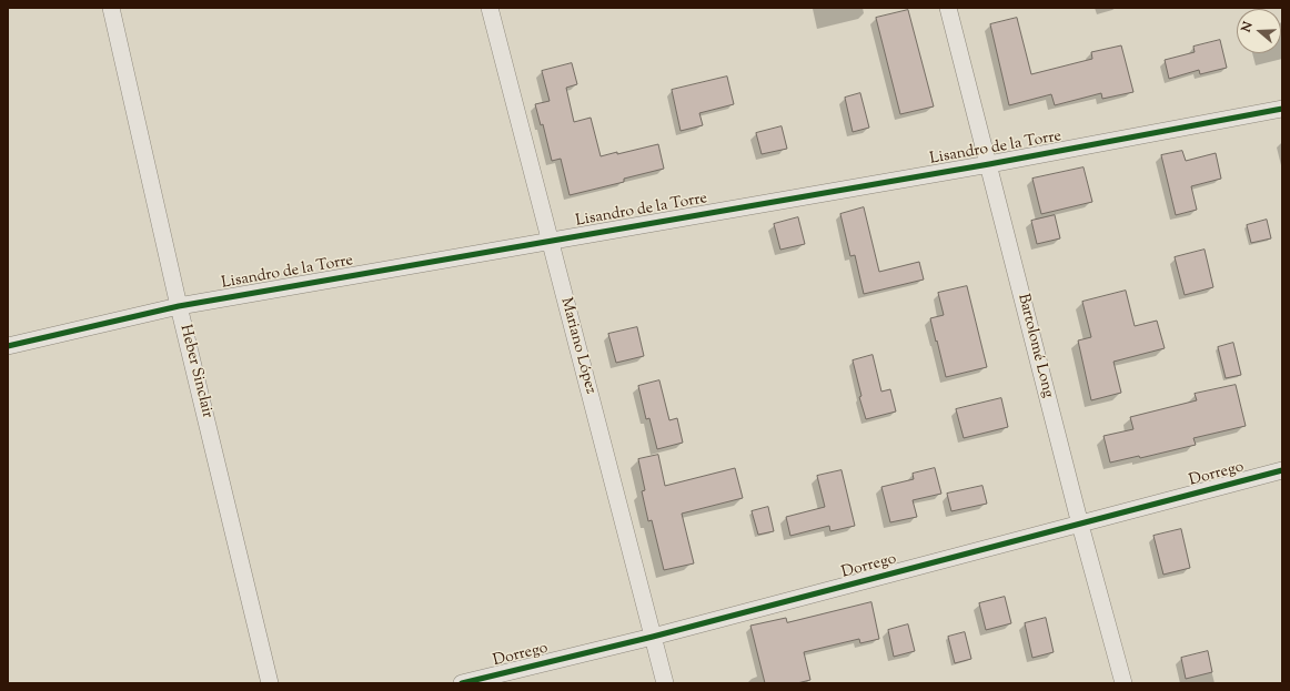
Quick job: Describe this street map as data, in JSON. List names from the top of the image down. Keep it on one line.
{"streets":{"street":["Lisandro de la Torre","Mariano López","Bartolomé Long","Heber Sinclair","Dorrego"]},"crossings":[["Lisandro de la Torre","Mariano López"],["Lisandro de la Torre","Bartolomé Long"],["Lisandro de la Torre","Heber Sinclair"],["Mariano López","Dorrego"],["Bartolomé Long","Dorrego"]],"north":"left"}
